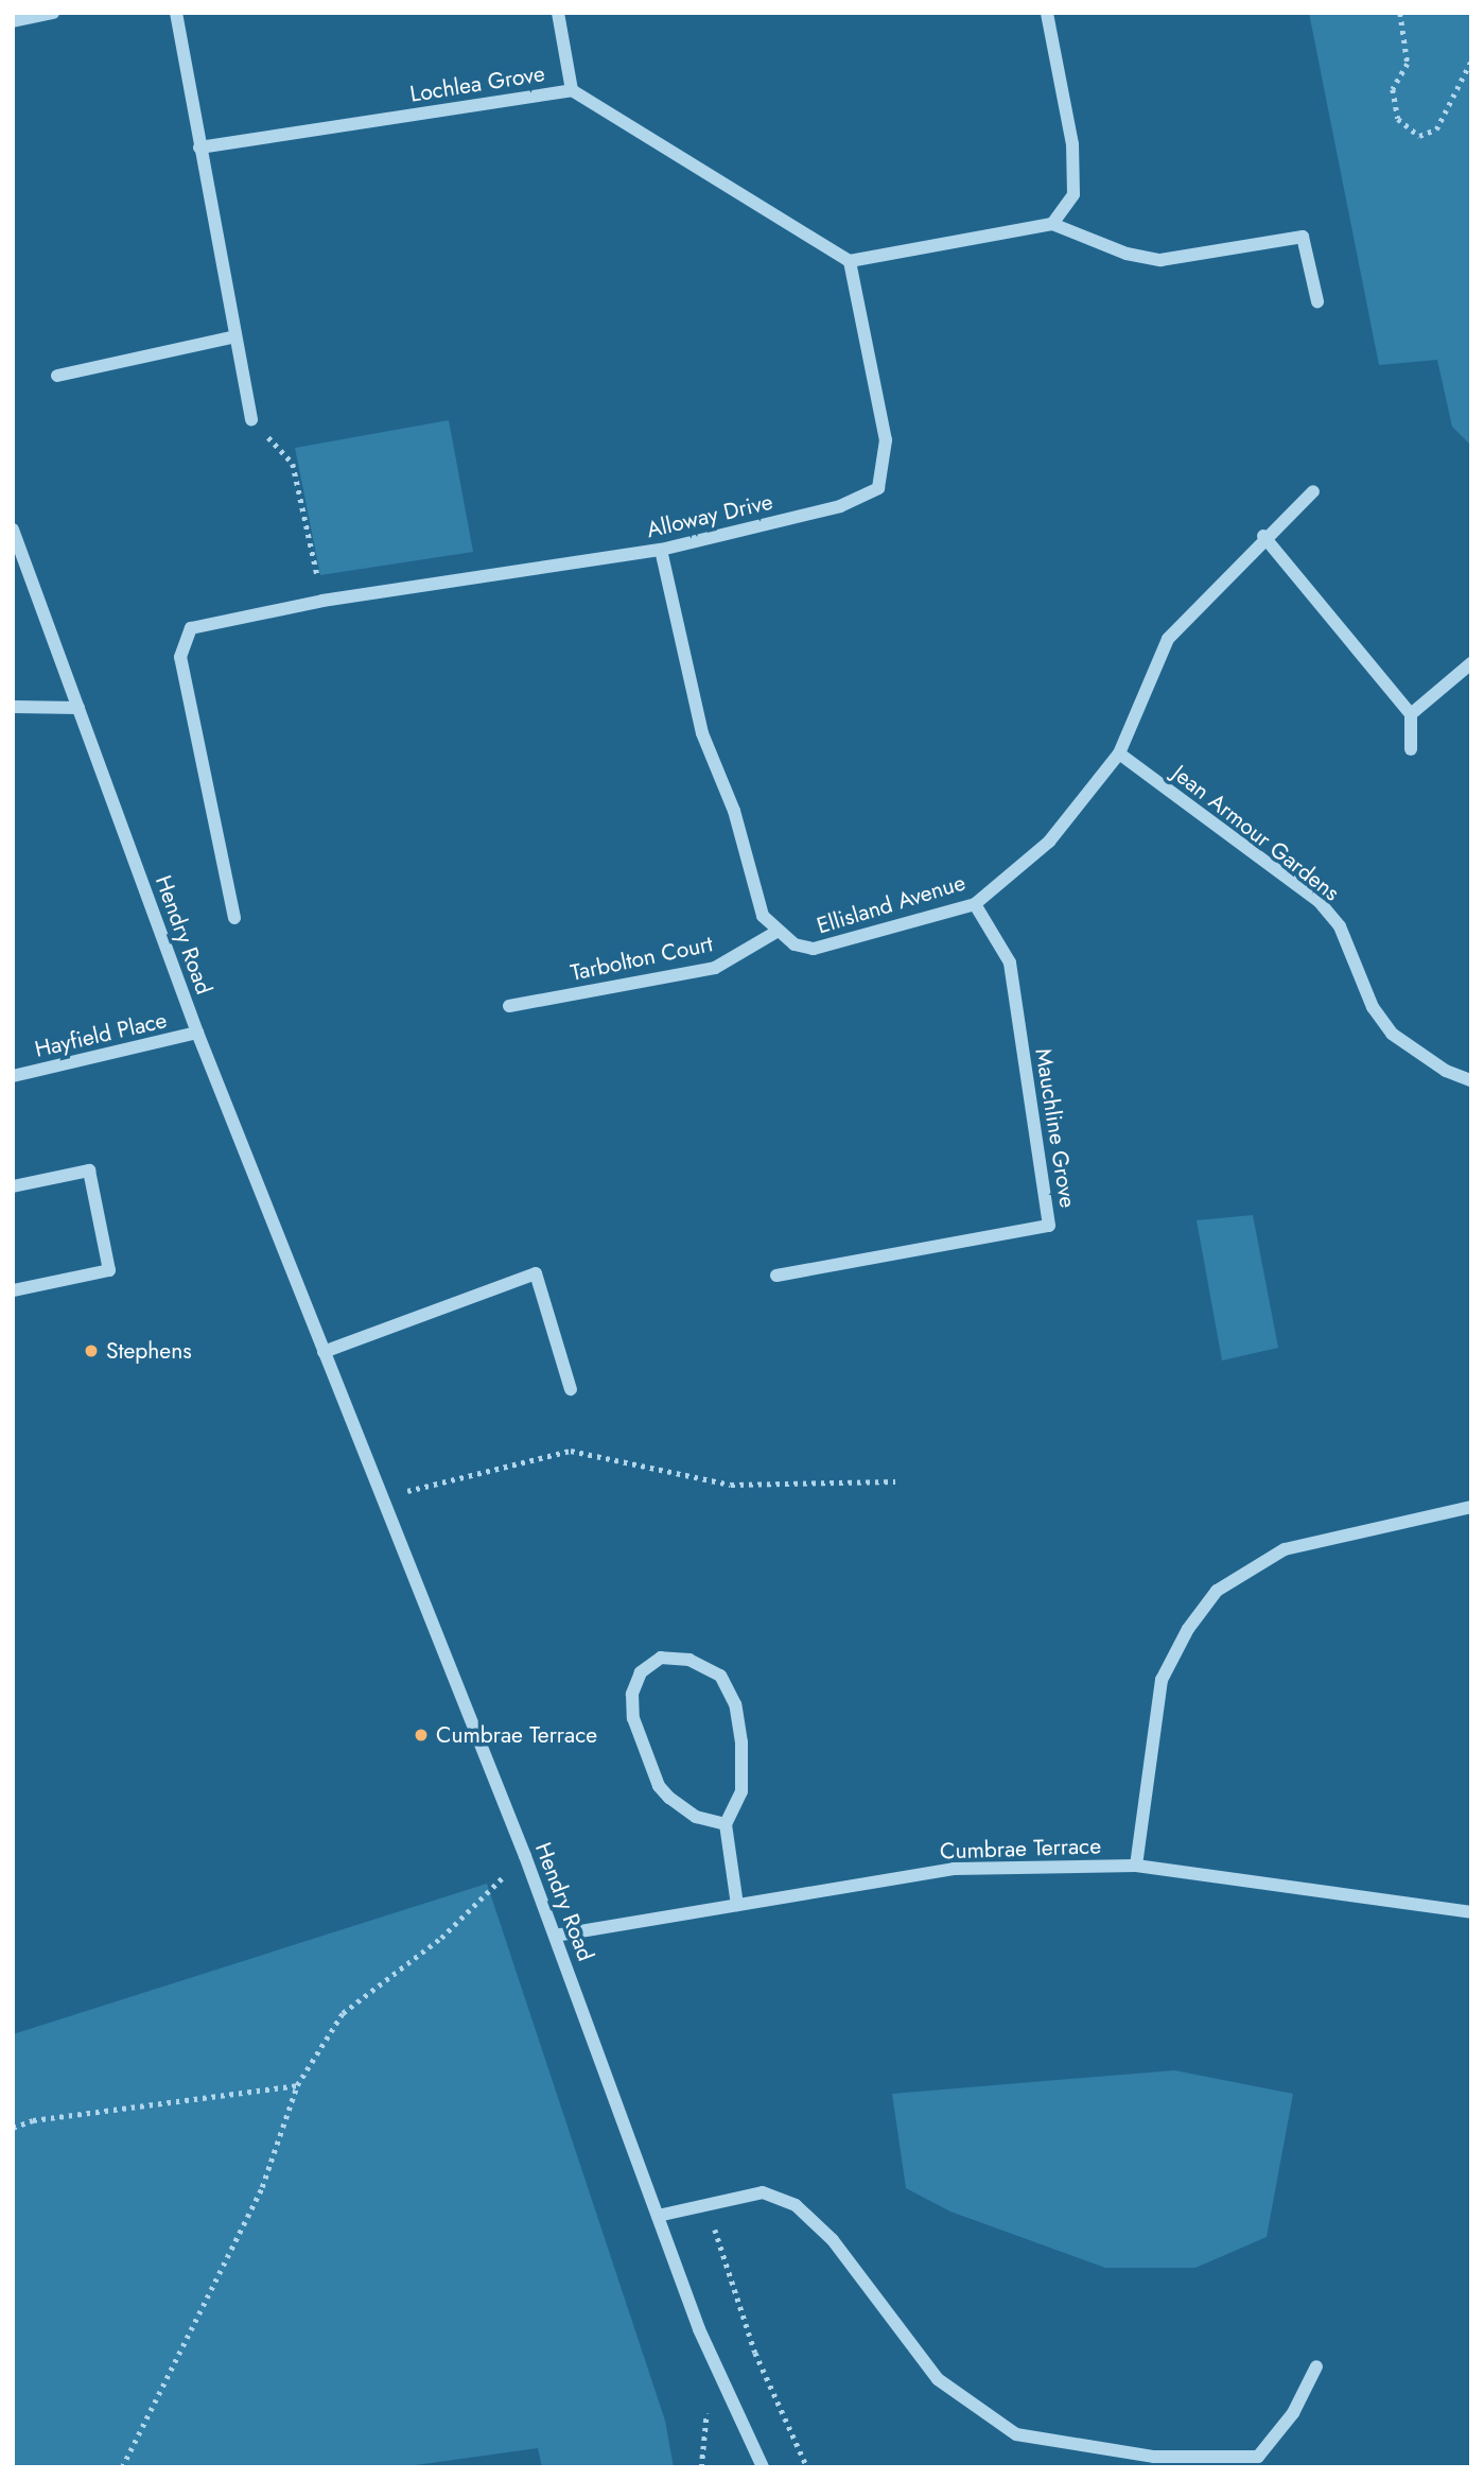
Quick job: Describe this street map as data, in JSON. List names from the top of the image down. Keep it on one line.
{"streets":{"street":["Lochlea Grove","Alloway Drive","Jean Armour Gardens","Ellisland Avenue","Hendry Road","Tarbolton Court","Hayfield Place","Mauchline Grove","Cumbrae Terrace"]},"crossings":[["Lochlea Grove","Alloway Drive"],["Jean Armour Gardens","Ellisland Avenue"],["Ellisland Avenue","Tarbolton Court"],["Ellisland Avenue","Mauchline Grove"],["Hendry Road","Hayfield Place"],["Hendry Road","Cumbrae Terrace"]],"places":["Stephens","Cumbrae Terrace"]}
